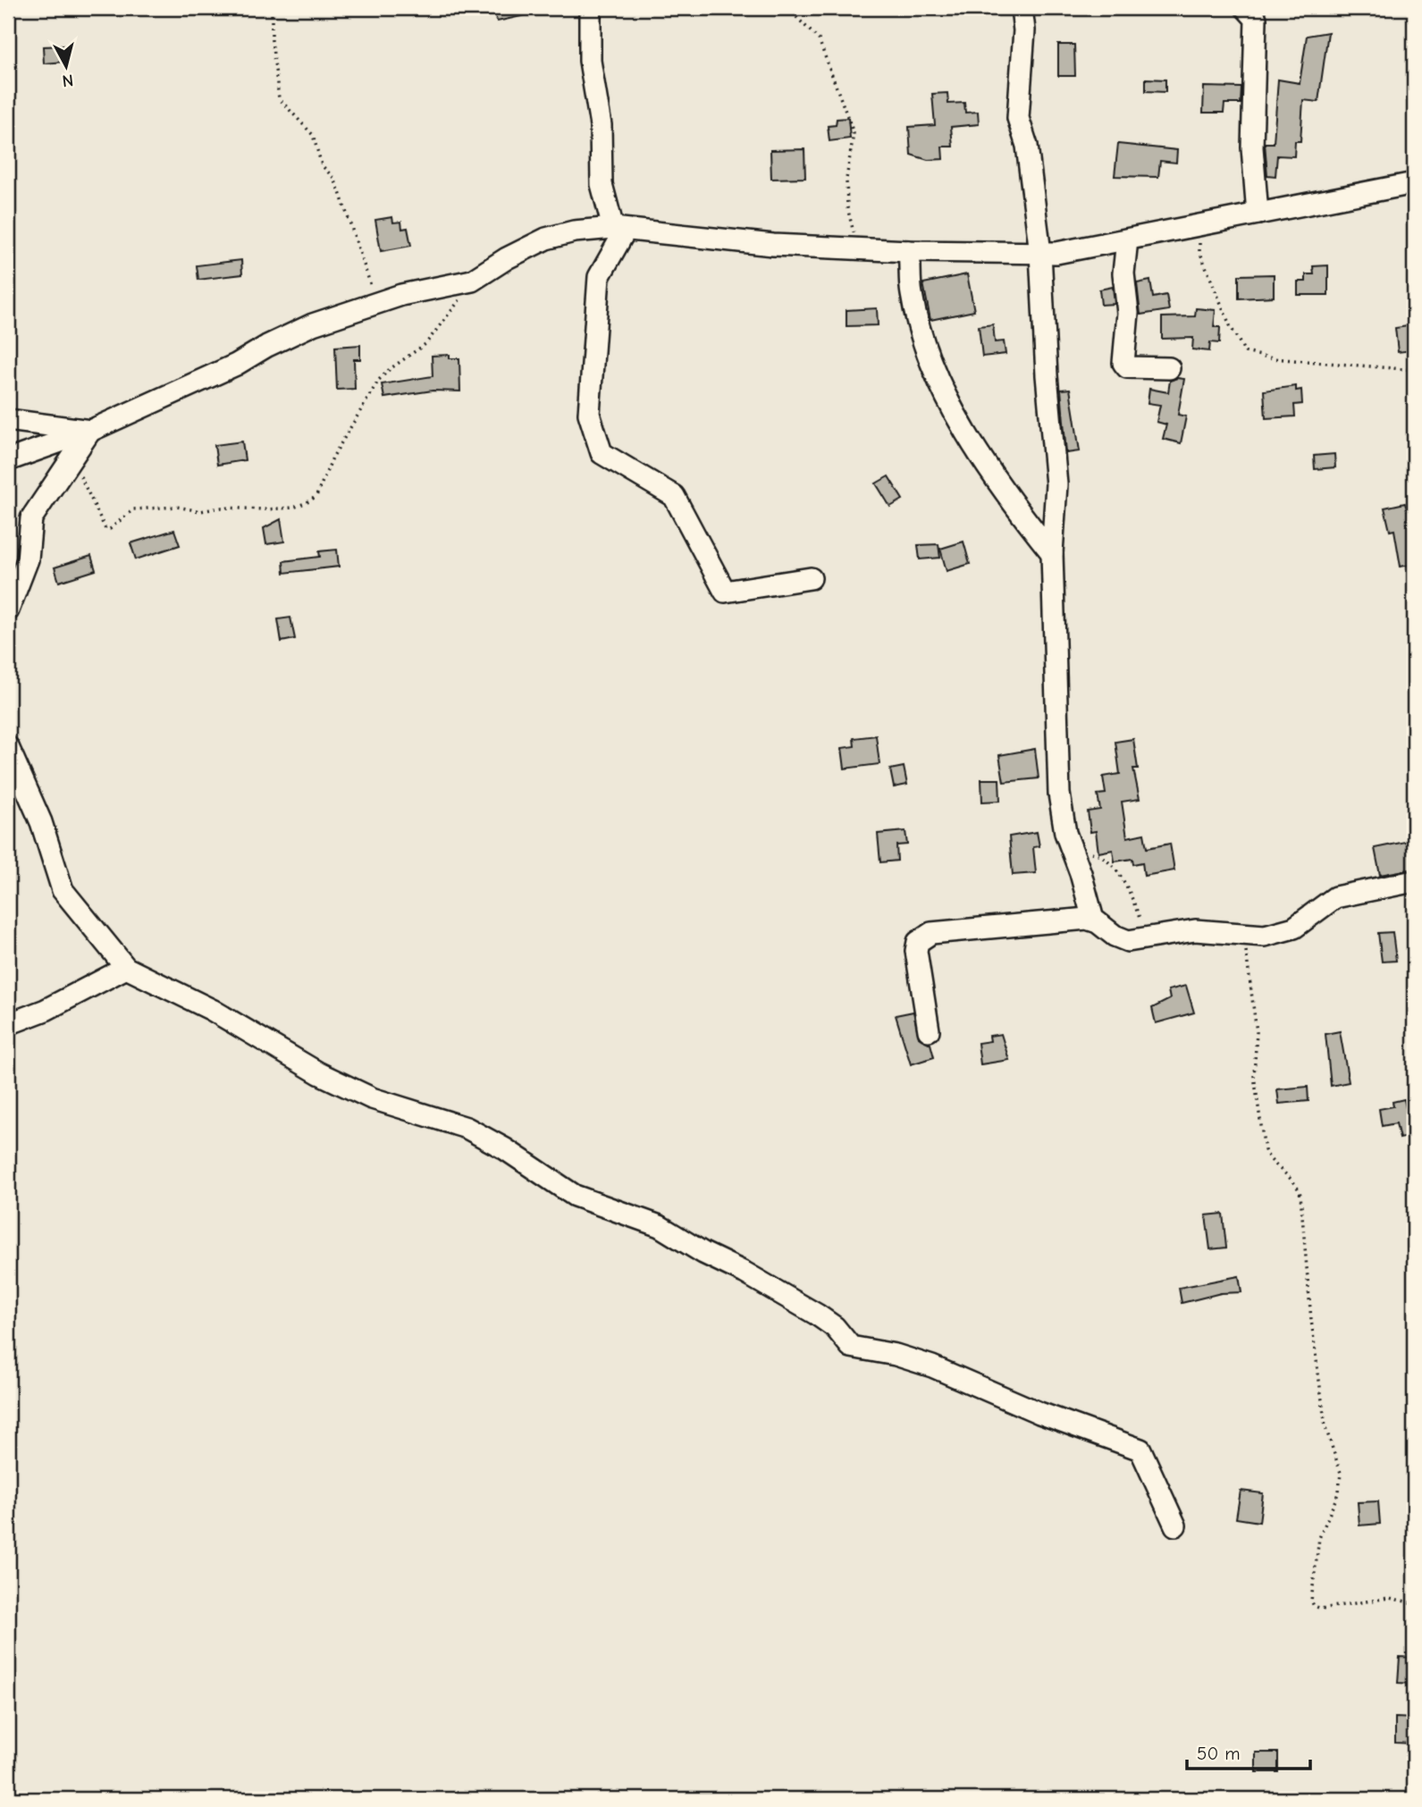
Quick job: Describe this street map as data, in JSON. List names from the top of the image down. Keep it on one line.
{"scale_bar":"50 m","north":"bottom"}
